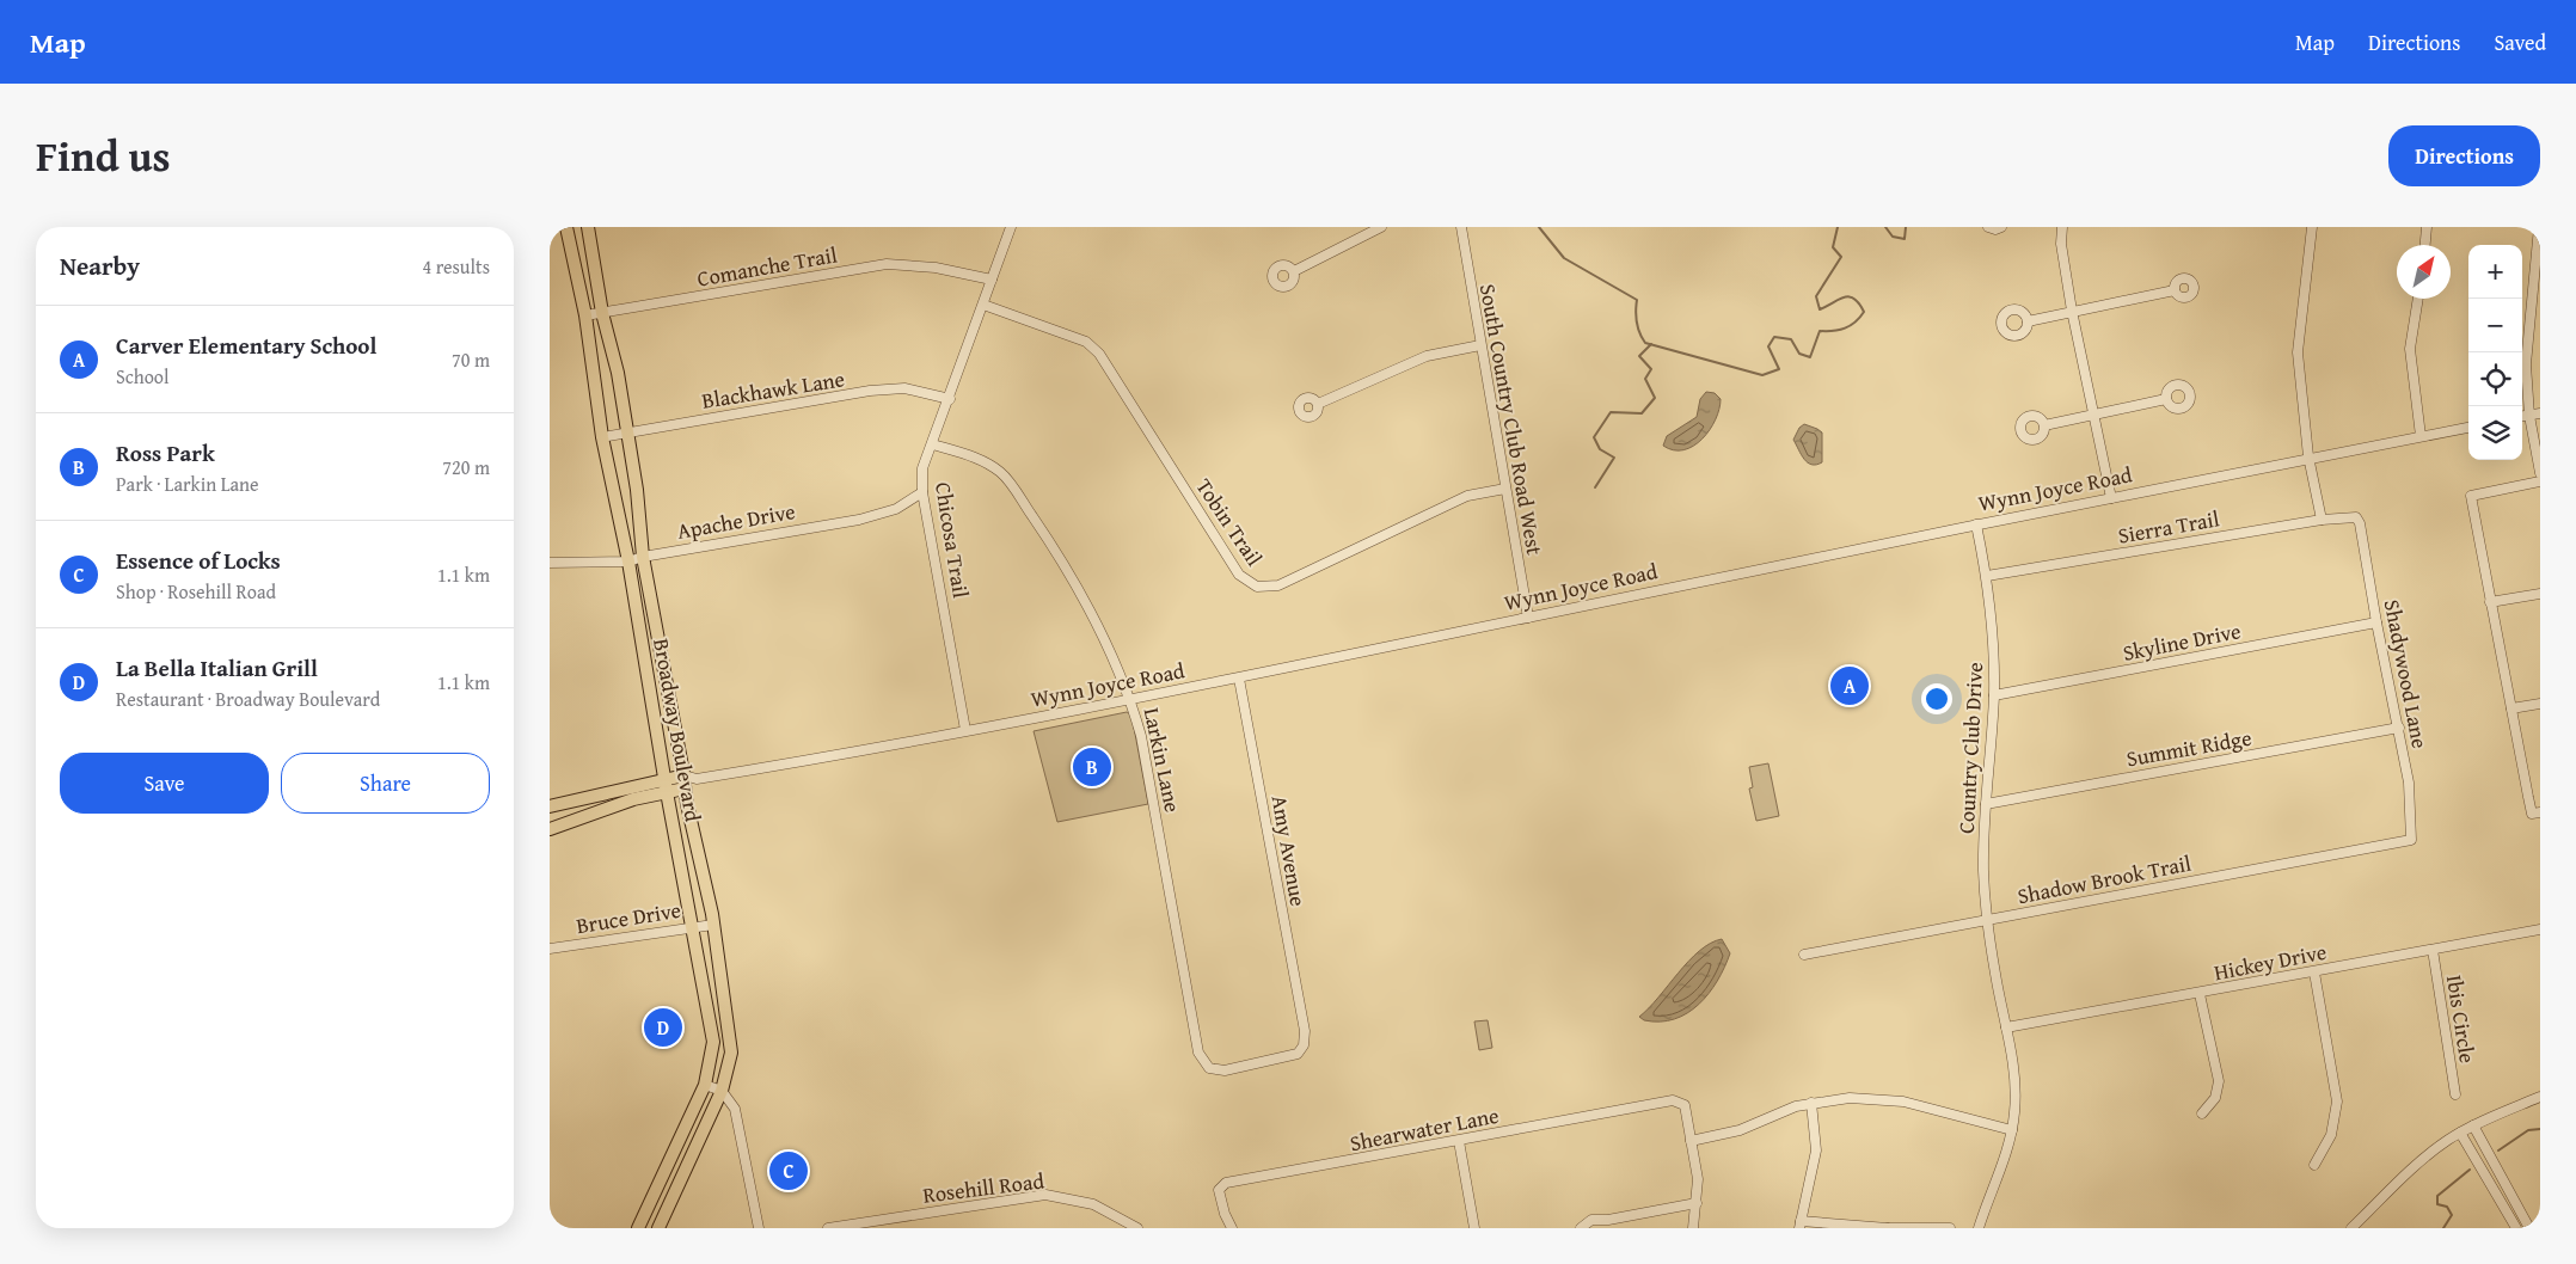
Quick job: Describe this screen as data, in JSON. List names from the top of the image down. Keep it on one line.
{"streets":{"main road":["Wynn Joyce Road","Broadway Boulevard"],"street":["Comanche Trail","Blackhawk Lane","South Country Club Road West","Apache Drive","Tobin Trail","Sierra Trail","Chicosa Trail","Skyline Drive","Shadywood Lane","Country Club Drive","Summit Ridge","Larkin Lane","Amy Avenue","Shadow Brook Trail","Bruce Drive","Hickey Drive","Ibis Circle","Shearwater Lane","Rosehill Road"]},"crossings":[["Comanche Trail","Chicosa Trail"],["Comanche Trail","Broadway Boulevard"],["Blackhawk Lane","Chicosa Trail"],["Blackhawk Lane","Broadway Boulevard"],["South Country Club Road West","Wynn Joyce Road"],["South Country Club Road West","Tobin Trail"],["Wynn Joyce Road","Chicosa Trail"],["Wynn Joyce Road","Broadway Boulevard"],["Wynn Joyce Road","Country Club Drive"],["Wynn Joyce Road","Larkin Lane"],["Wynn Joyce Road","Amy Avenue"],["Apache Drive","Chicosa Trail"],["Apache Drive","Broadway Boulevard"],["Tobin Trail","Chicosa Trail"],["Sierra Trail","Shadywood Lane"],["Sierra Trail","Country Club Drive"],["Chicosa Trail","Larkin Lane"],["Skyline Drive","Shadywood Lane"],["Skyline Drive","Country Club Drive"],["Shadywood Lane","Summit Ridge"],["Shadywood Lane","Shadow Brook Trail"],["Broadway Boulevard","Bruce Drive"],["Country Club Drive","Summit Ridge"],["Country Club Drive","Shadow Brook Trail"],["Country Club Drive","Hickey Drive"],["Larkin Lane","Amy Avenue"],["Hickey Drive","Ibis Circle"]],"north":"top right","page":{"header":"Map","nav":["Map","Directions","Saved"],"title":"Find us","buttons":["Directions",["Save","Share"]],"heading":["Nearby","4 results"],"map_buttons":["+","−"],"list":[{"mark":"A","name":"Carver Elementary School","note":"School","value":"70 m"},{"mark":"B","name":"Ross Park","note":"Park · Larkin Lane","value":"720 m"},{"mark":"C","name":"Essence of Locks","note":"Shop · Rosehill Road","value":"1.1 km"},{"mark":"D","name":"La Bella Italian Grill","note":"Restaurant · Broadway Boulevard","value":"1.1 km"}],"pins":["A","B","D","C"]}}
